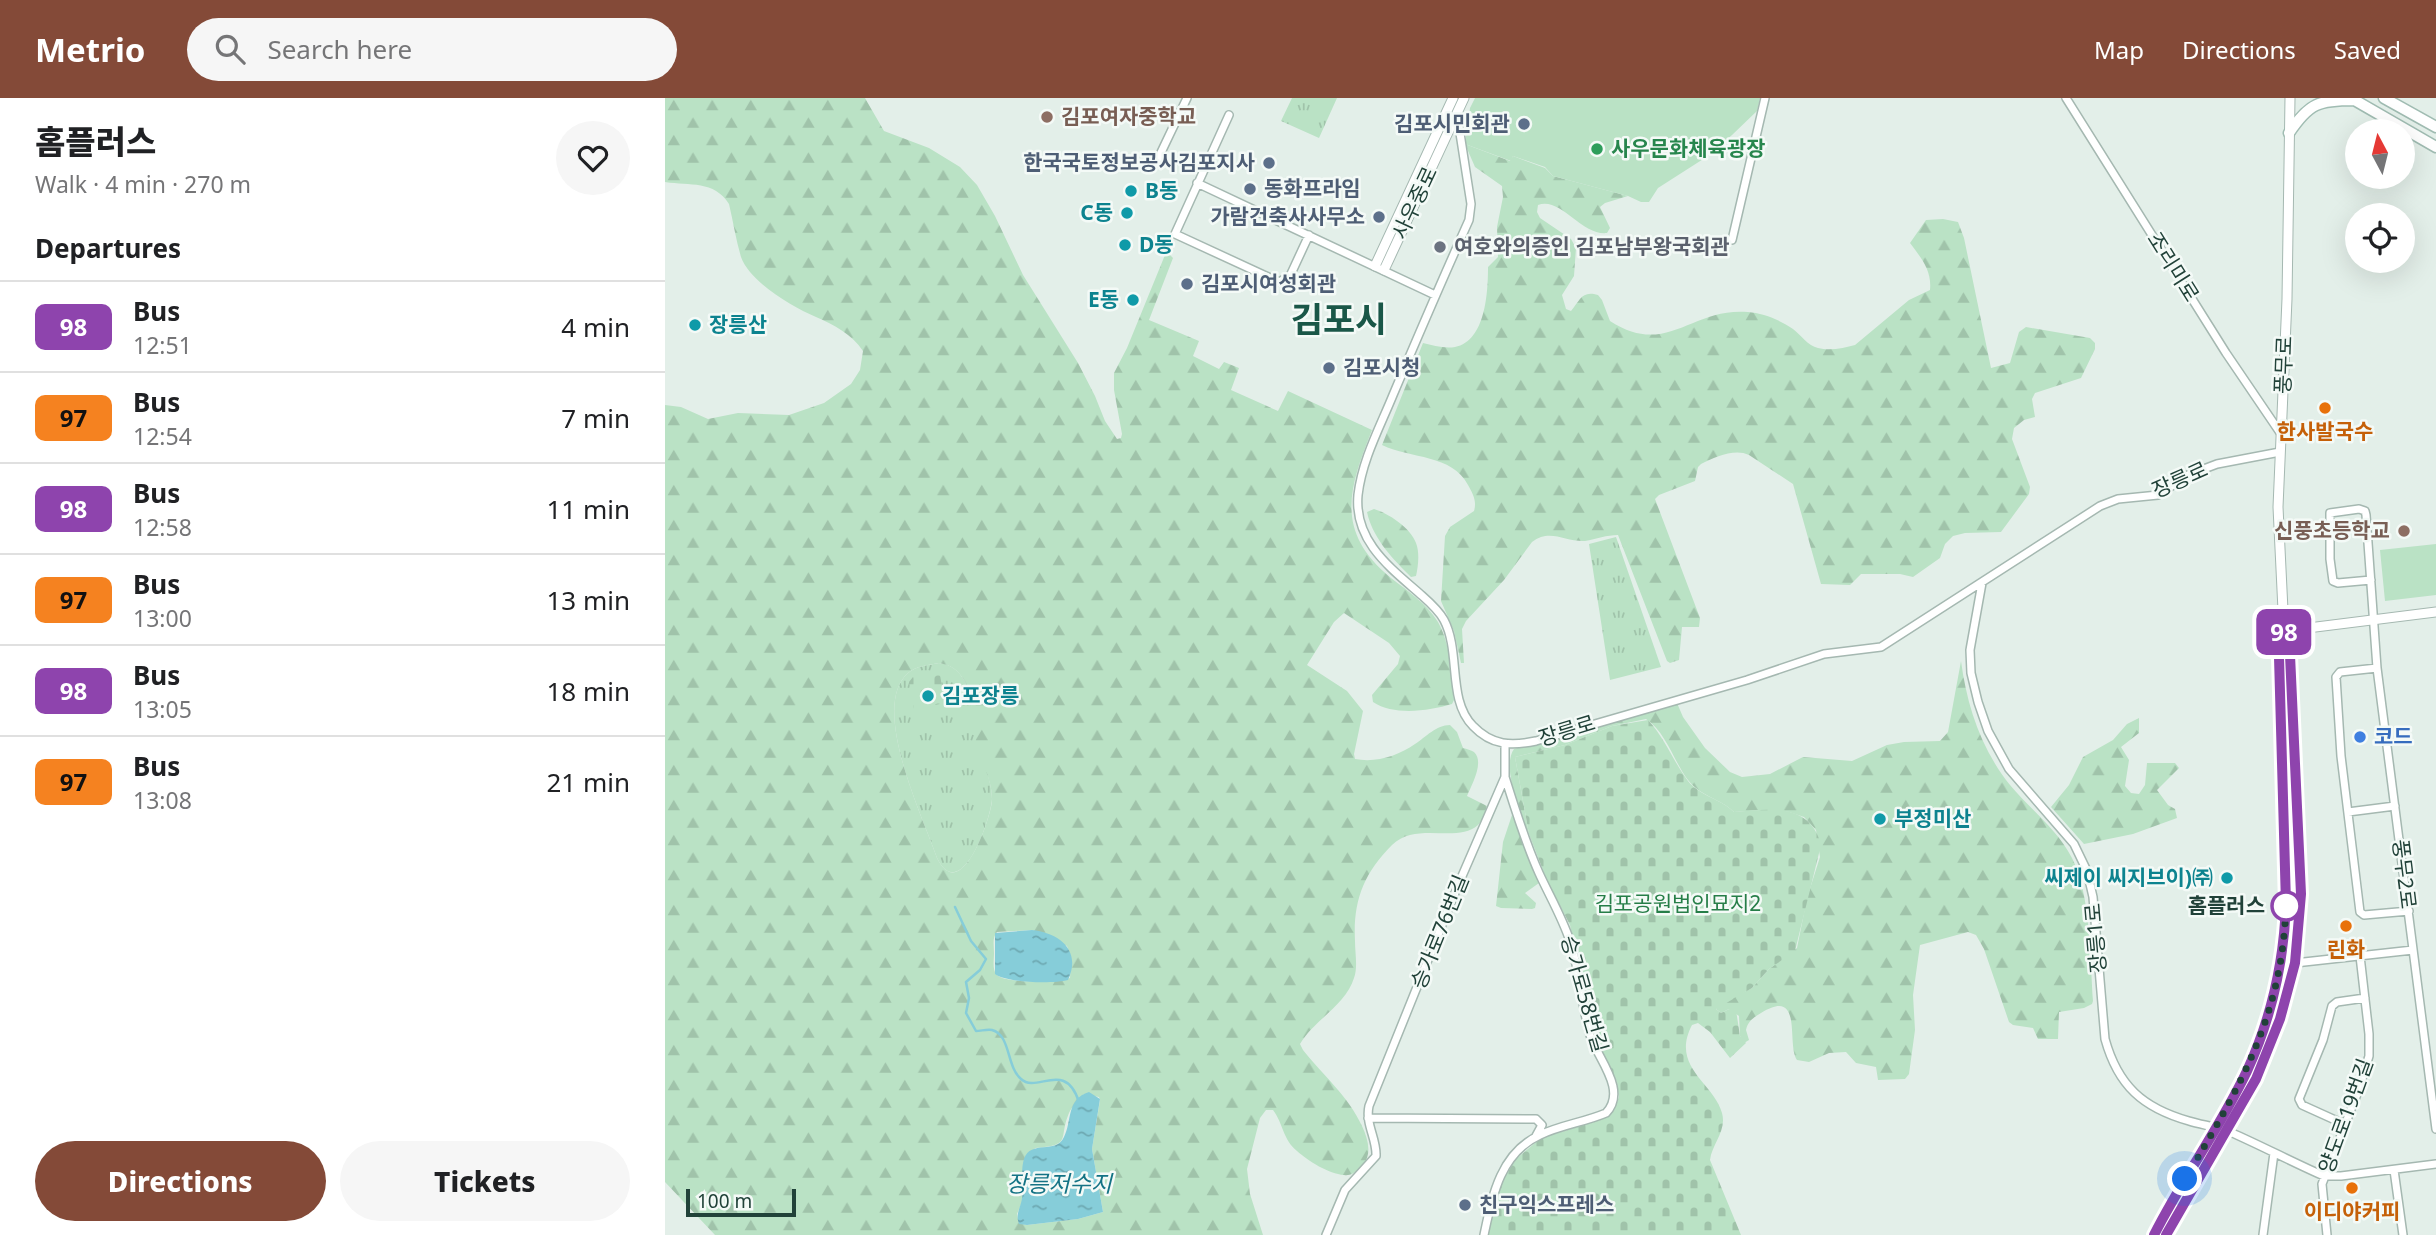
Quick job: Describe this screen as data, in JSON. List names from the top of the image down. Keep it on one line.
{"streets":{"street":["사우중로","조리미로","풍무로","장릉로","풍무2로","승가로76번길","장릉1로","승가로58번길","양도로19번길"]},"crossings":[["조리미로","풍무로"],["풍무로","장릉로"],["풍무로","장릉1로"],["장릉로","승가로76번길"],["장릉로","장릉1로"],["승가로76번길","승가로58번길"],["장릉1로","양도로19번길"]],"districts":["김포시"],"water":["장릉저수지"],"parks":["김포공원법인묘지2"],"places":["김포여자중학교","김포시민회관","사우문화체육광장","한국국토정보공사김포지사","동화프라임","B동","C동","가람건축사사무소","D동","여호와의증인 김포남부왕국회관","김포시여성회관","E동","장릉산","김포시청","한사발국수","신풍초등학교","김포장릉","코드","부정미산","씨제이 씨지브이)㈜","홈플러스","린화","이디야커피","친구익스프레스"],"lines":["bus line 98"],"scale_bar":"100 m","north":"top","page":{"header":"Metrio","search":"Search here","nav":["Map","Directions","Saved"],"heading":[["홈플러스","Walk · 4 min · 270 m"],"Departures"],"on_map":"98","list":[{"mark":"98","name":"Bus","note":"12:51","value":"4 min"},{"mark":"97","name":"Bus","note":"12:54","value":"7 min"},{"mark":"98","name":"Bus","note":"12:58","value":"11 min"},{"mark":"97","name":"Bus","note":"13:00","value":"13 min"},{"mark":"98","name":"Bus","note":"13:05","value":"18 min"},{"mark":"97","name":"Bus","note":"13:08","value":"21 min"}],"buttons":["Directions","Tickets"],"scale":"100 m"}}
